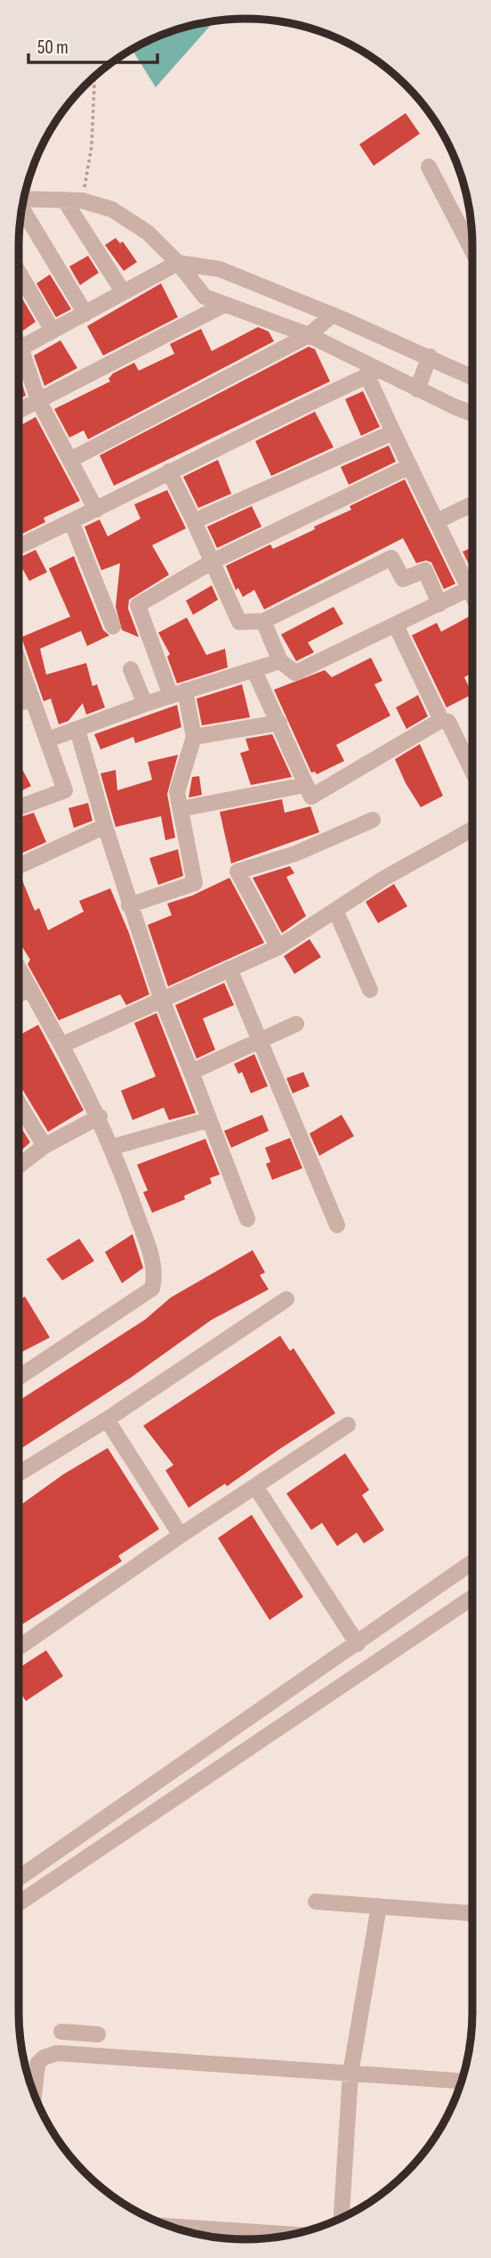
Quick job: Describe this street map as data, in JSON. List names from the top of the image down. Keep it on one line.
{"scale_bar":"50 m"}
